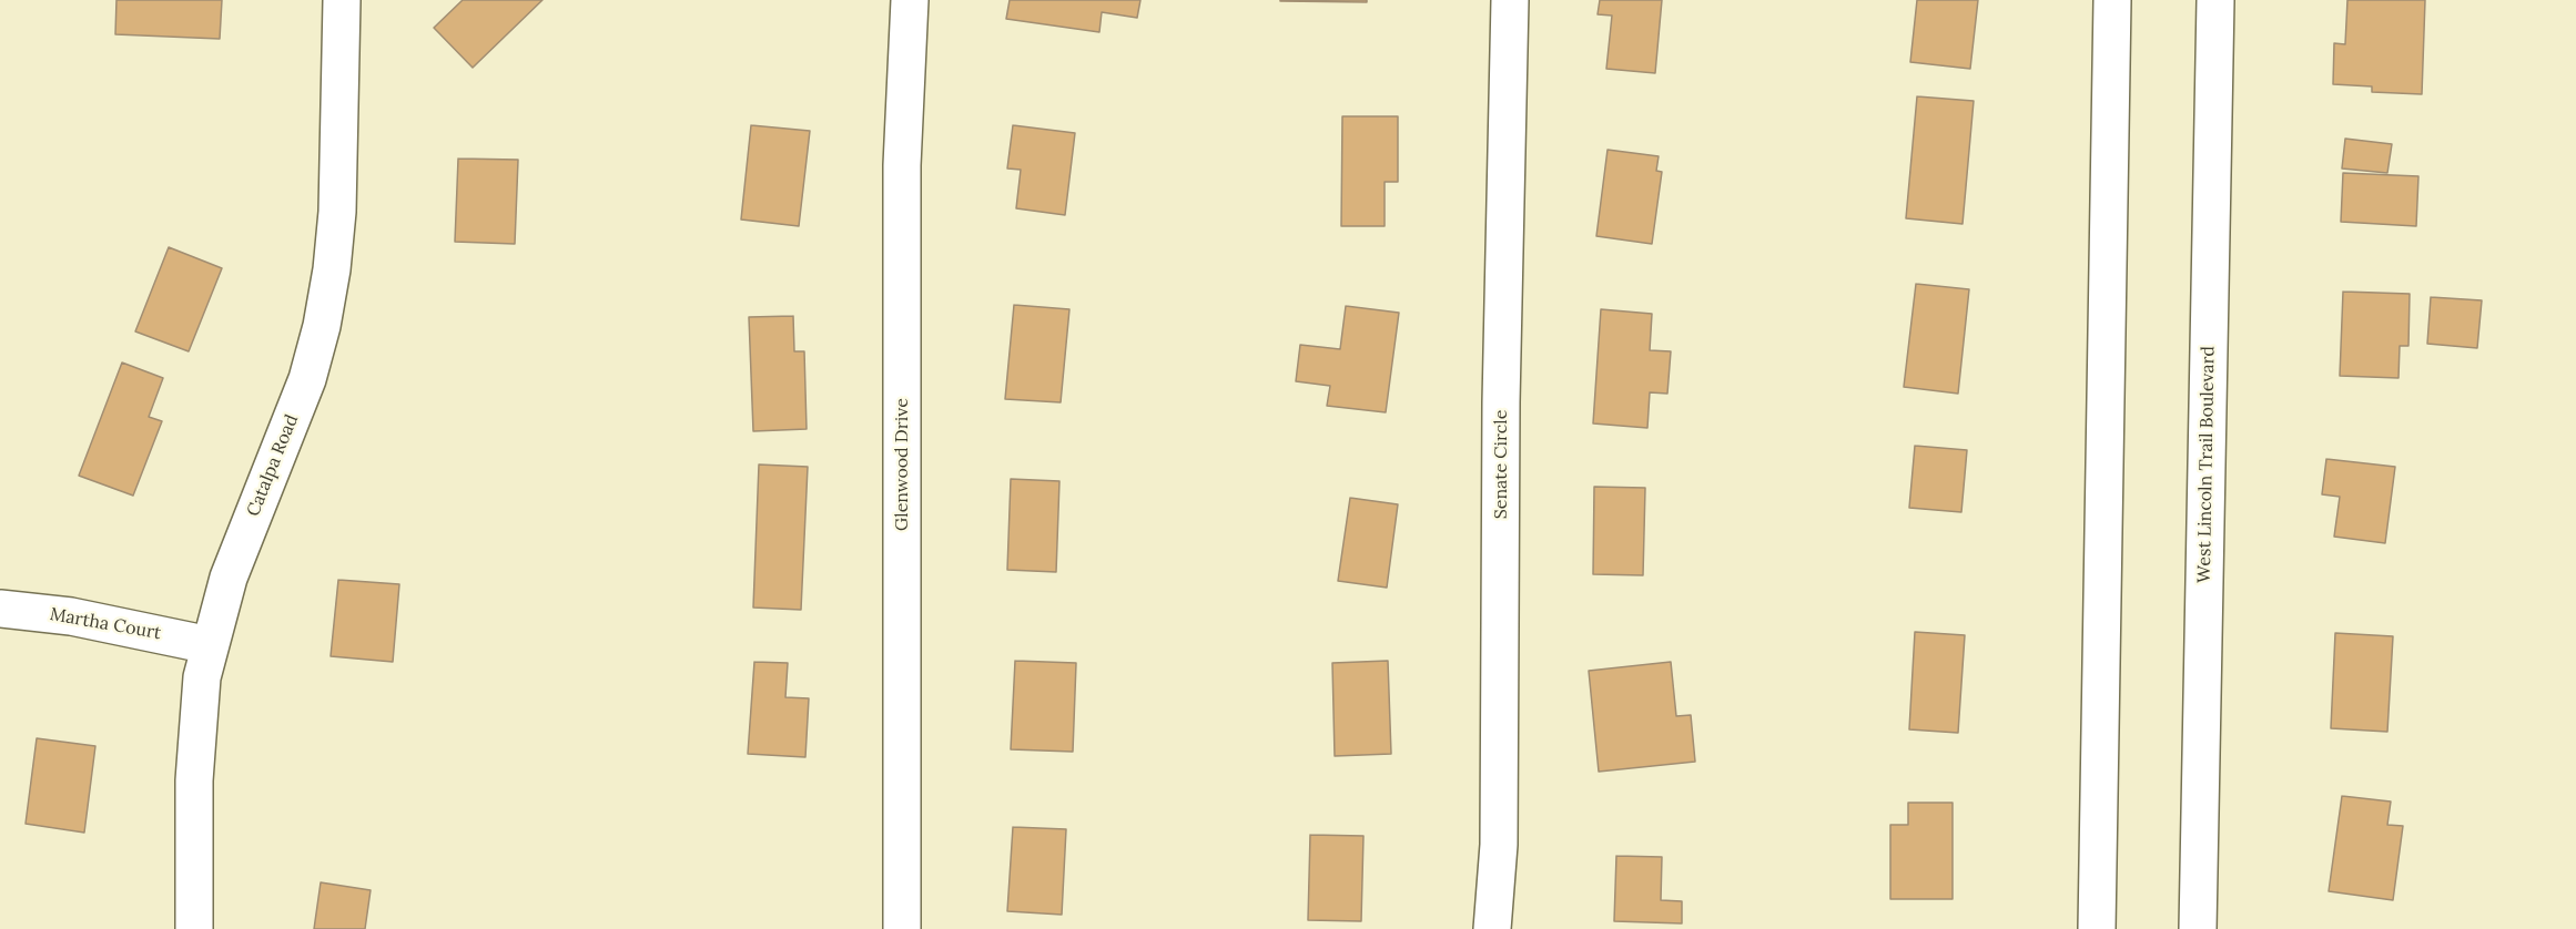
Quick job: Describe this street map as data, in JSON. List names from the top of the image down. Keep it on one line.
{"streets":{"street":["Glenwood Drive","Senate Circle","West Lincoln Trail Boulevard","Catalpa Road","Martha Court"]},"crossings":[["Catalpa Road","Martha Court"]]}
